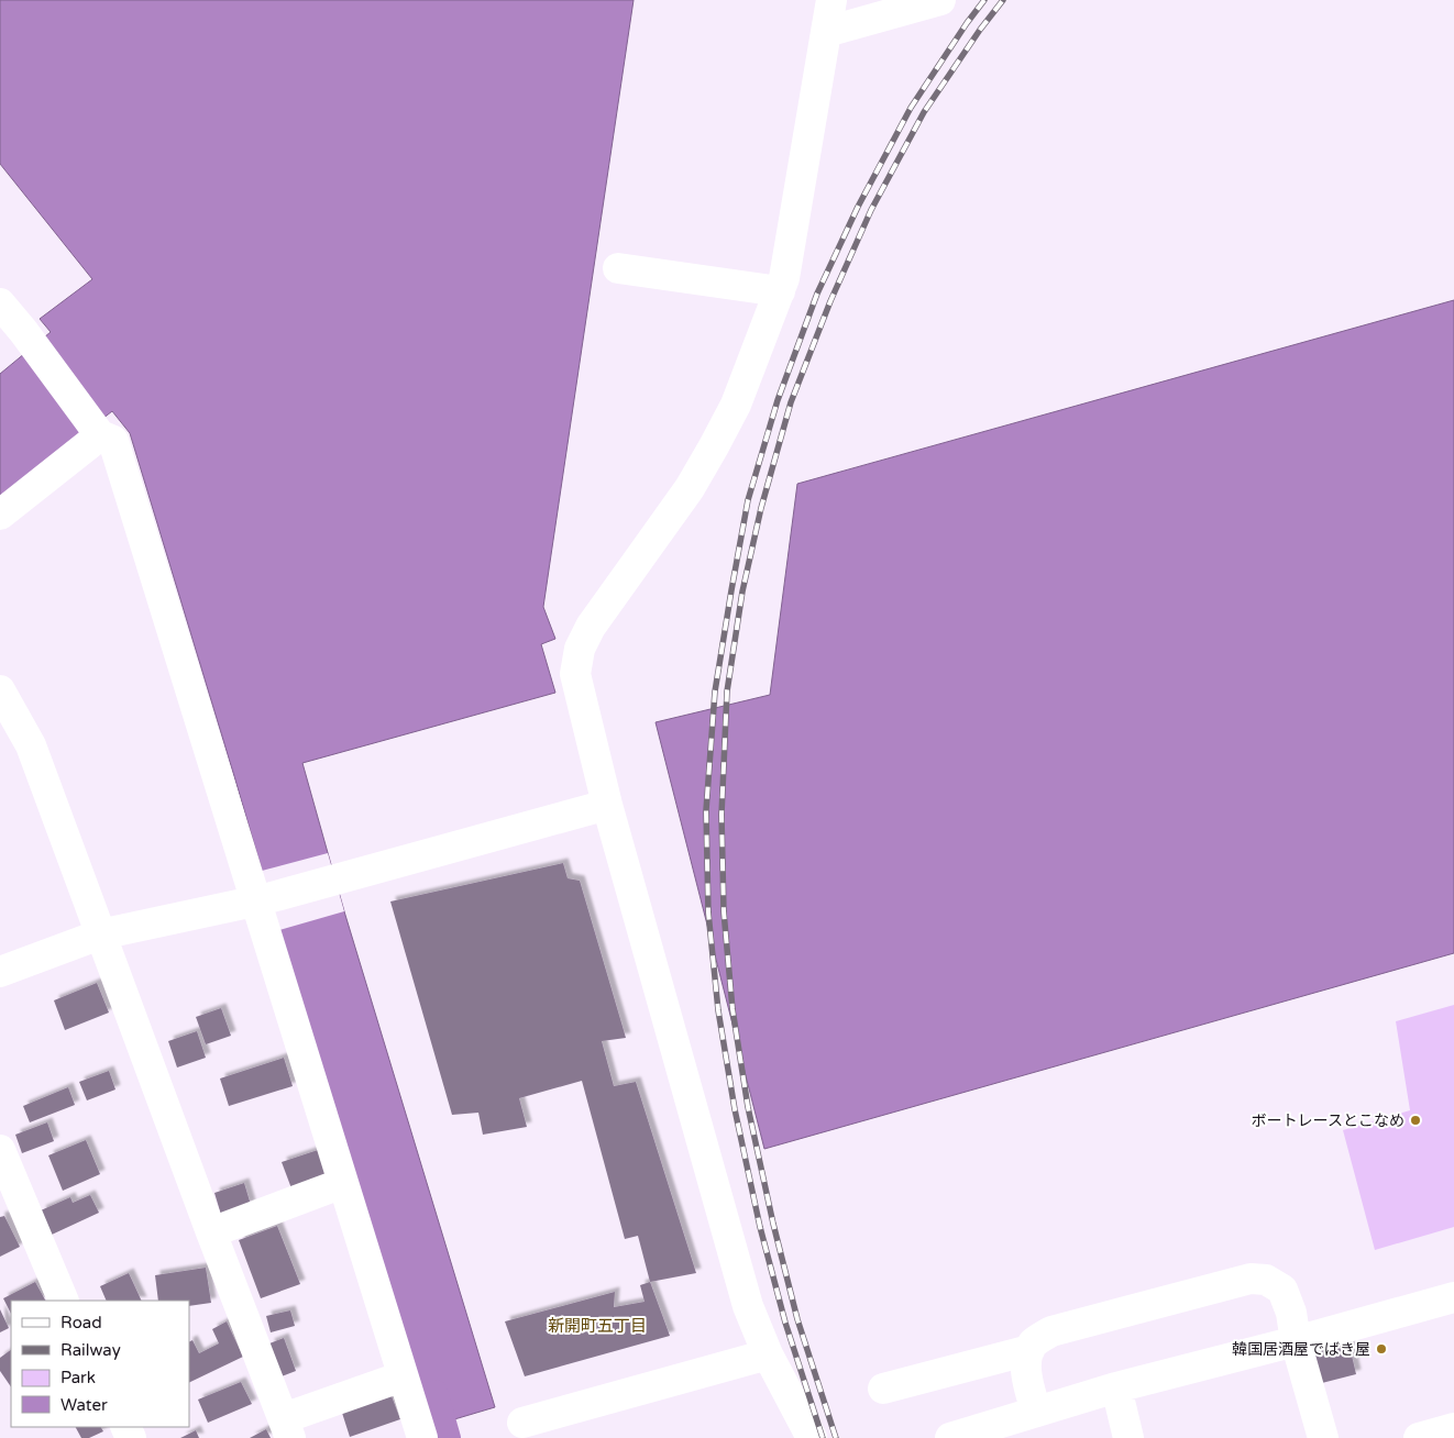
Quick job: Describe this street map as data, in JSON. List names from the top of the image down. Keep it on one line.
{"districts":["新開町五丁目"],"places":["ボートレースとこなめ","韓国居酒屋でばき屋"],"legend":["Road","Railway","Park","Water"]}
